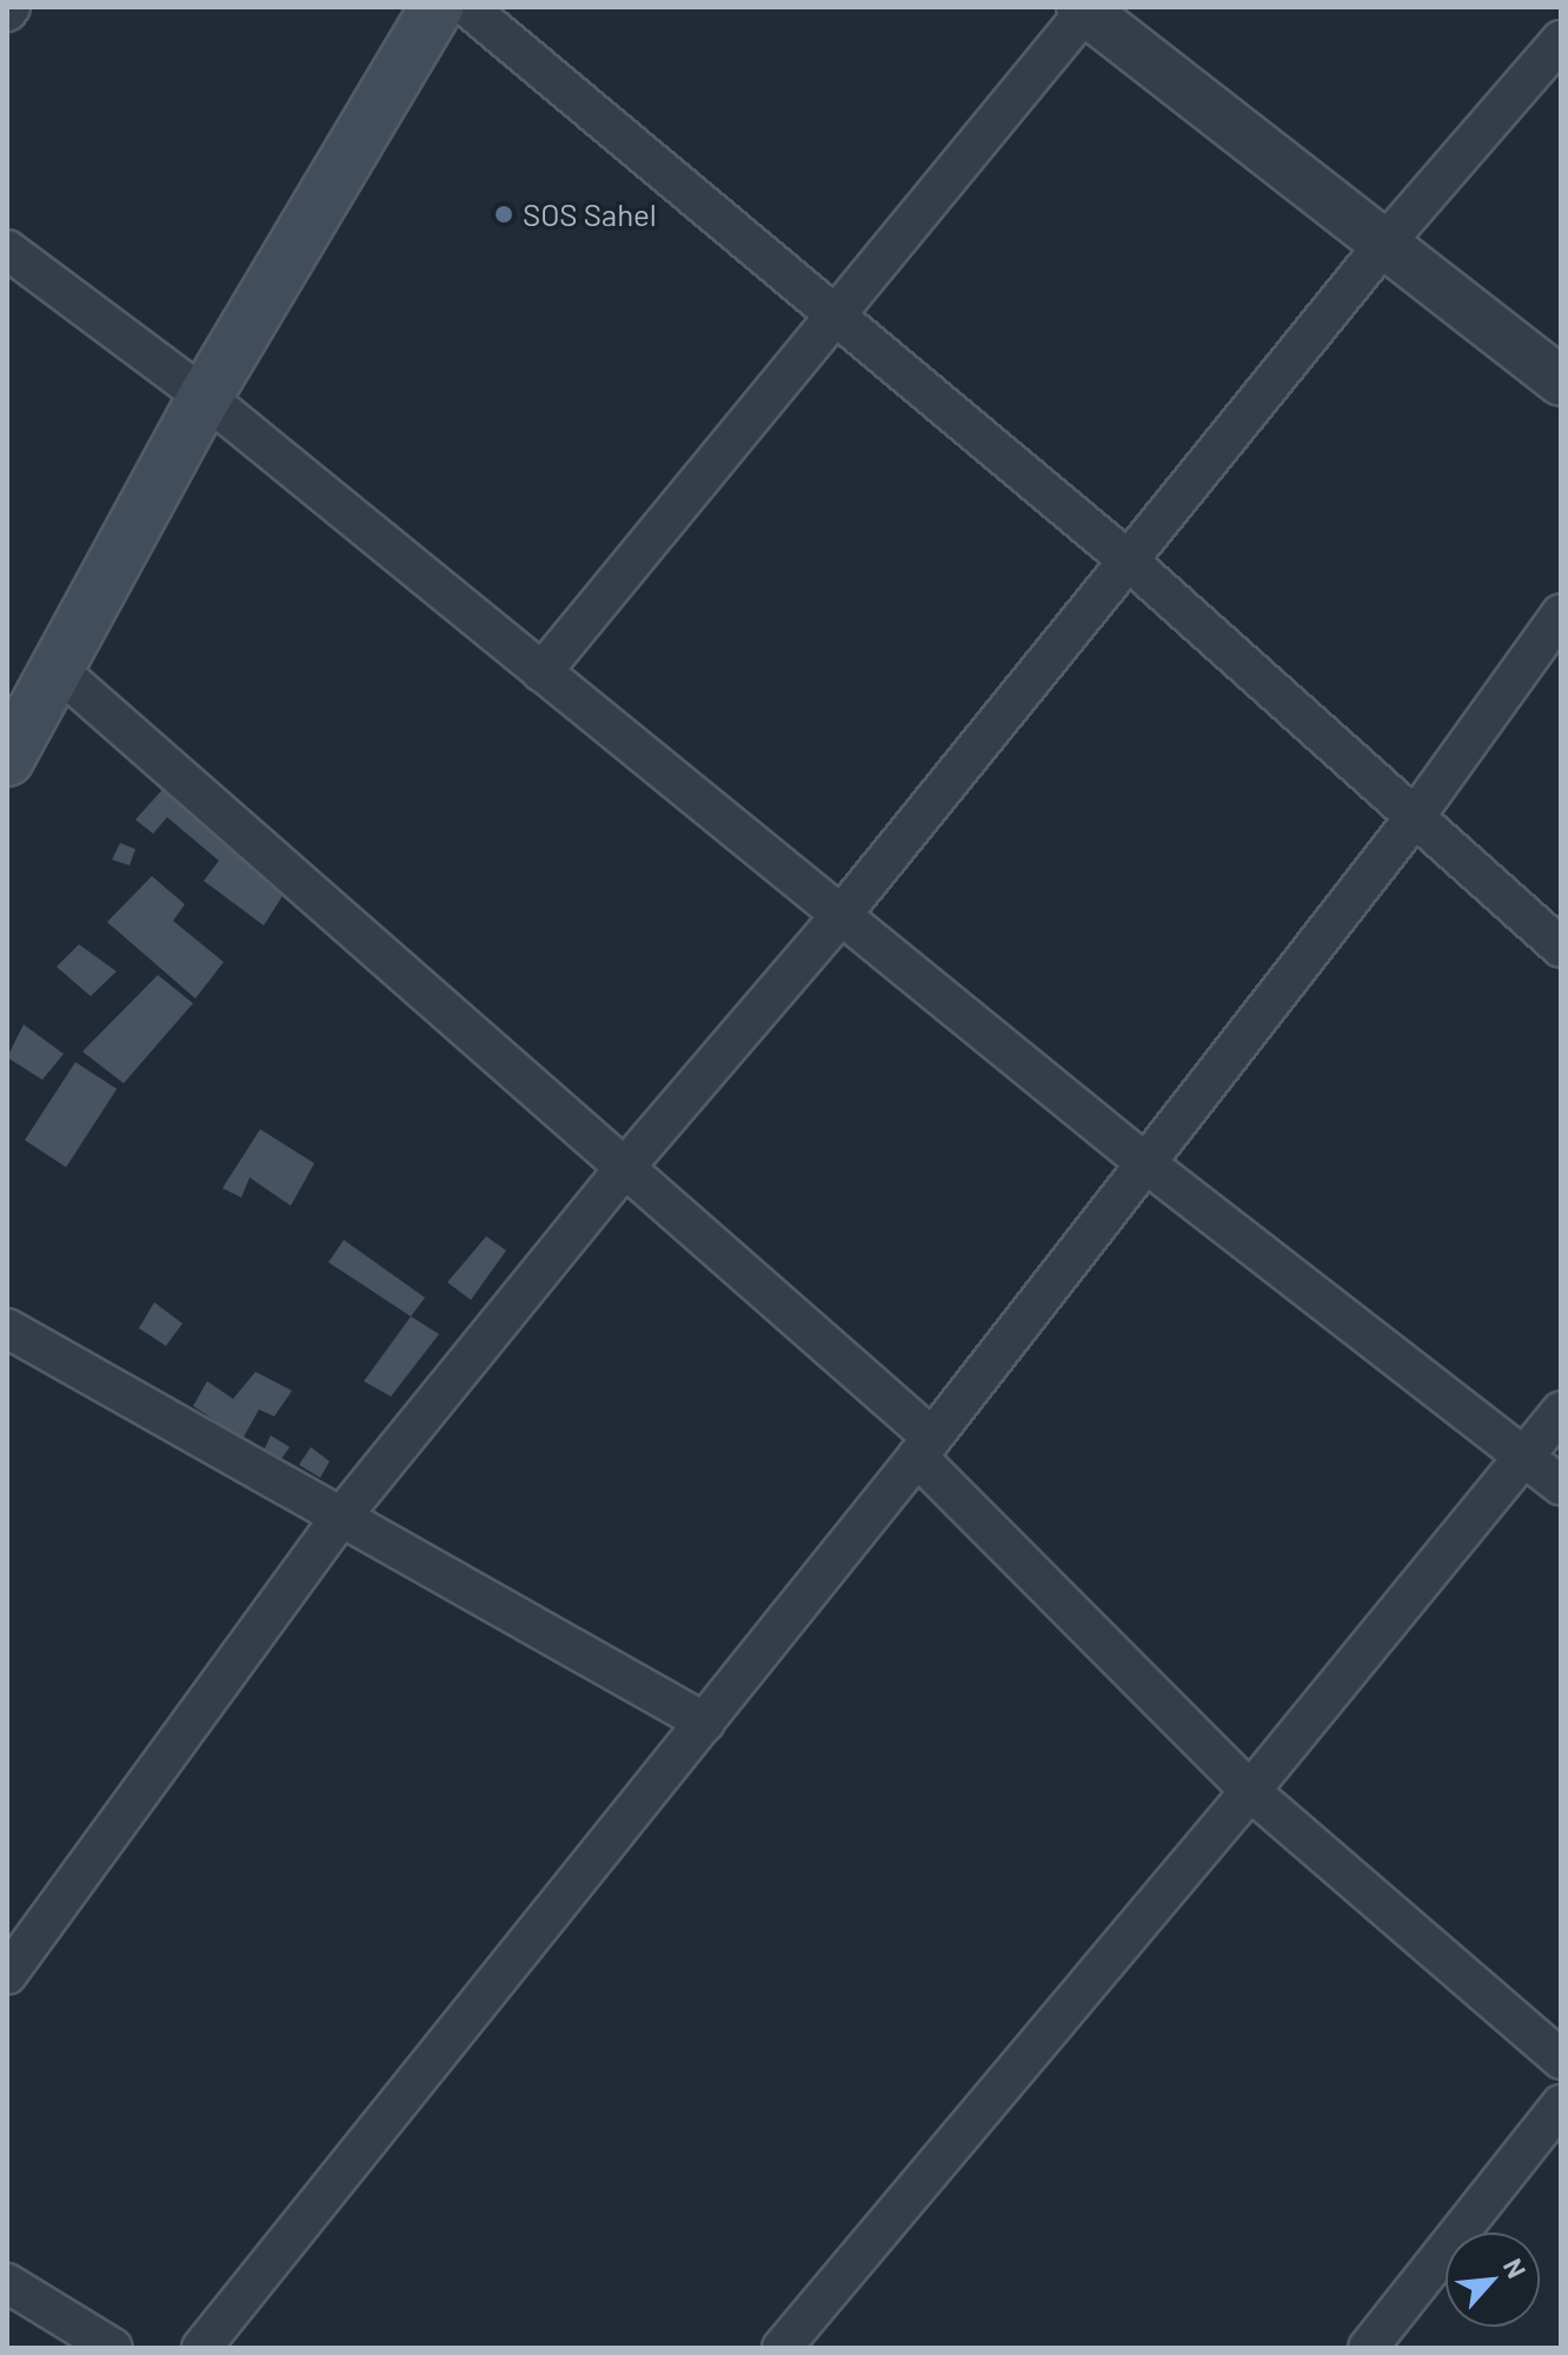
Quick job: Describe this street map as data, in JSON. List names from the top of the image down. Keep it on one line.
{"places":["SOS Sahel"],"north":"top right"}
